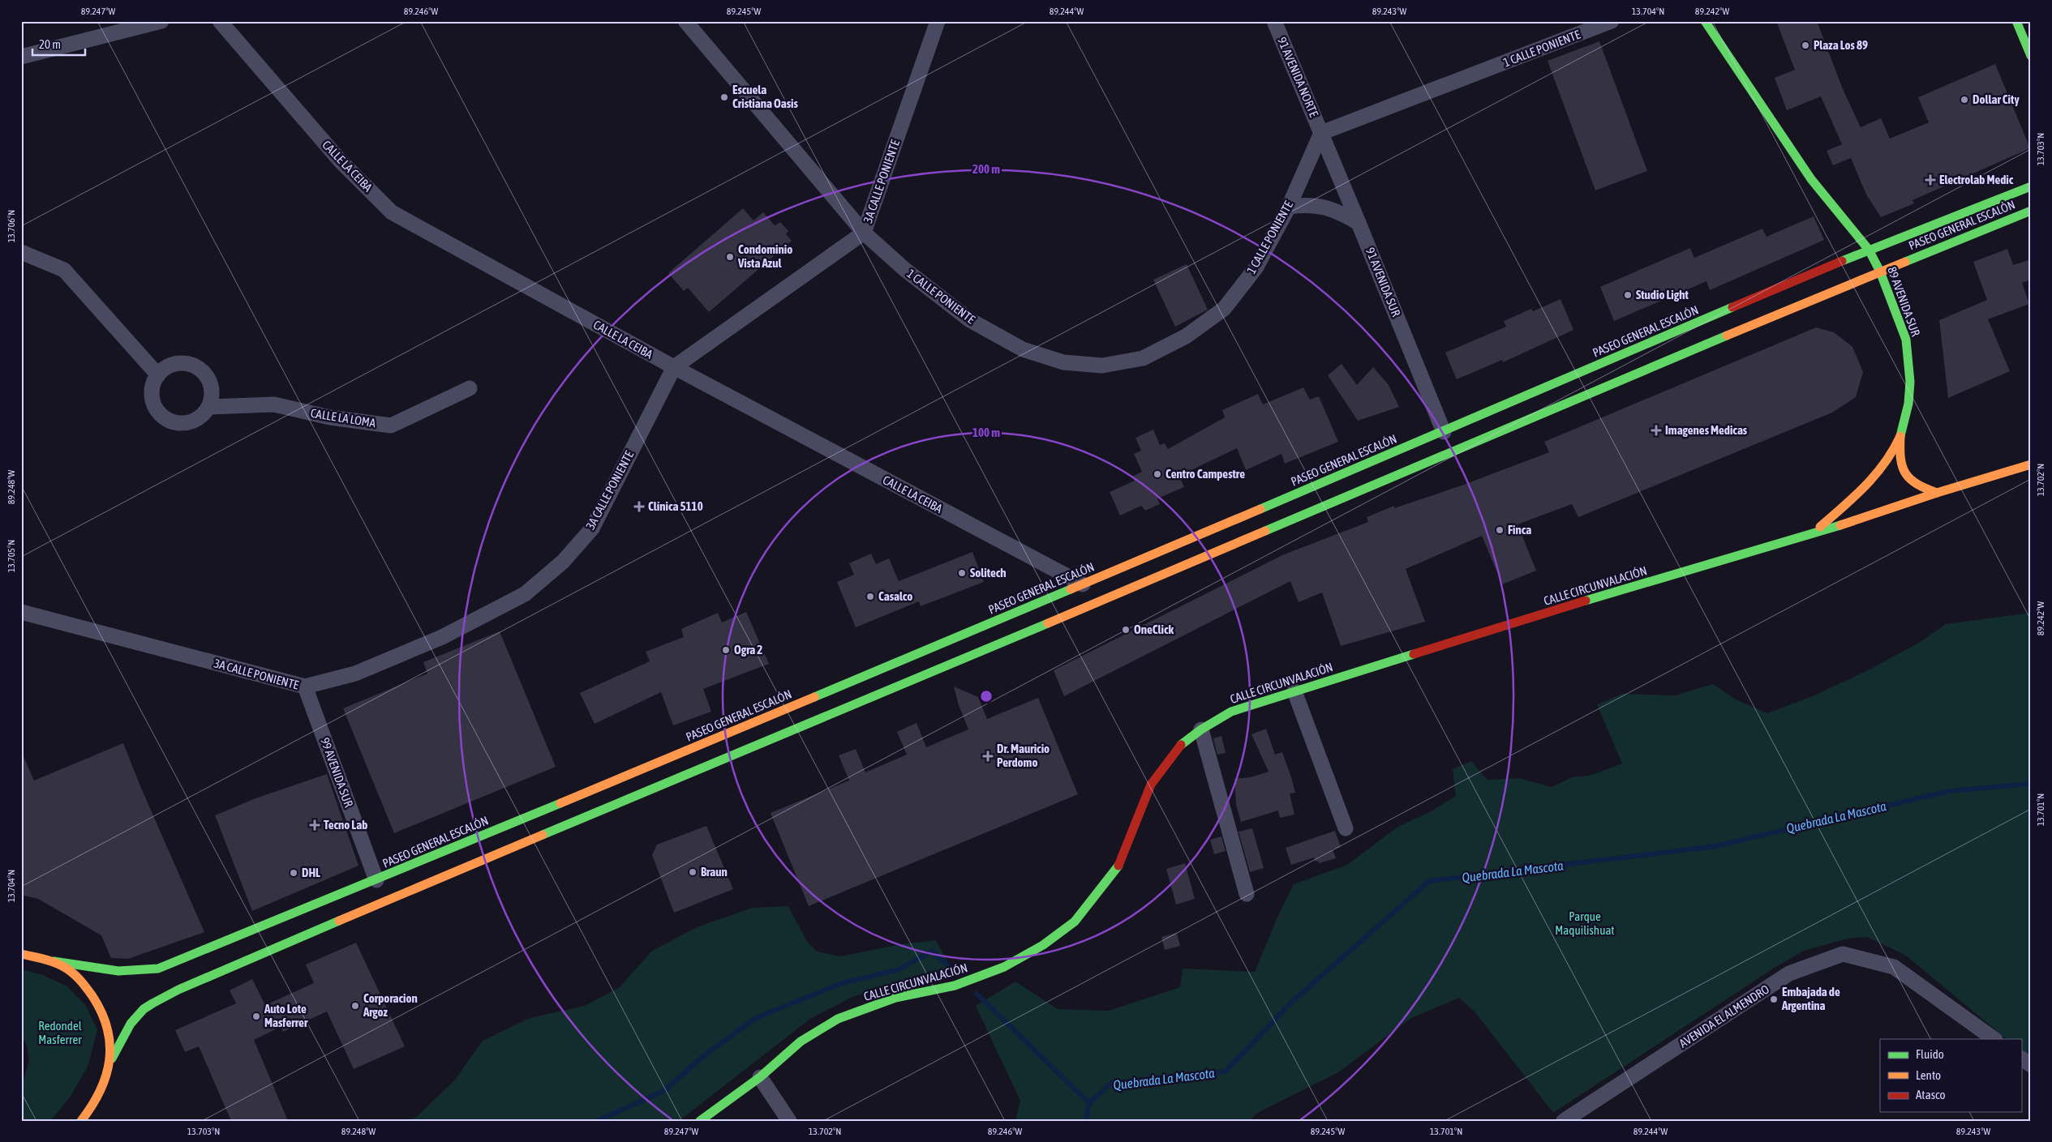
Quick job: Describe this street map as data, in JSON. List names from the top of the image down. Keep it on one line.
{"streets":{"main road":["PASEO GENERAL ESCALÓN","89 AVENIDA SUR","CALLE CIRCUNVALACIÓN"],"street":["1 CALLE PONIENTE","91 AVENIDA NORTE","CALLE LA CEIBA","3A CALLE PONIENTE","91 AVENIDA SUR","CALLE LA LOMA","99 AVENIDA SUR","AVENIDA EL ALMENDRO"]},"crossings":[["1 CALLE PONIENTE","91 AVENIDA NORTE"],["1 CALLE PONIENTE","3A CALLE PONIENTE"],["1 CALLE PONIENTE","91 AVENIDA SUR"],["91 AVENIDA NORTE","91 AVENIDA SUR"],["CALLE LA CEIBA","3A CALLE PONIENTE"],["CALLE LA CEIBA","PASEO GENERAL ESCALÓN"],["3A CALLE PONIENTE","99 AVENIDA SUR"],["PASEO GENERAL ESCALÓN","91 AVENIDA SUR"],["PASEO GENERAL ESCALÓN","89 AVENIDA SUR"],["PASEO GENERAL ESCALÓN","99 AVENIDA SUR"],["89 AVENIDA SUR","CALLE CIRCUNVALACIÓN"]],"water":["Quebrada La Mascota"],"parks":["Parque Maquilishuat","Redondel Masferrer"],"places":{"other":["Plaza Los 89","Escuela Cristiana Oasis","Dollar City","Condominio Vista Azul","Studio Light","Centro Campestre","Finca","Solitech","Casalco","OneClick","Ogra 2","Braun","DHL","Embajada de Argentina","Corporacion Argoz","Auto Lote Masferrer"],"health":["Electrolab Medic","Imagenes Medicas","Clínica 5110","Dr. Mauricio Perdomo","Tecno Lab"]},"legend":["Fluido","Lento","Atasco"],"scale_bar":"20 m","coordinates":["89.247°W","89.246°W","89.245°W","89.244°W","89.243°W","13.704°N","89.242°W","13.703°N","13.706°N","13.702°N","89.248°W","13.705°N","13.701°N"],"rings":["200 m","100 m"]}
